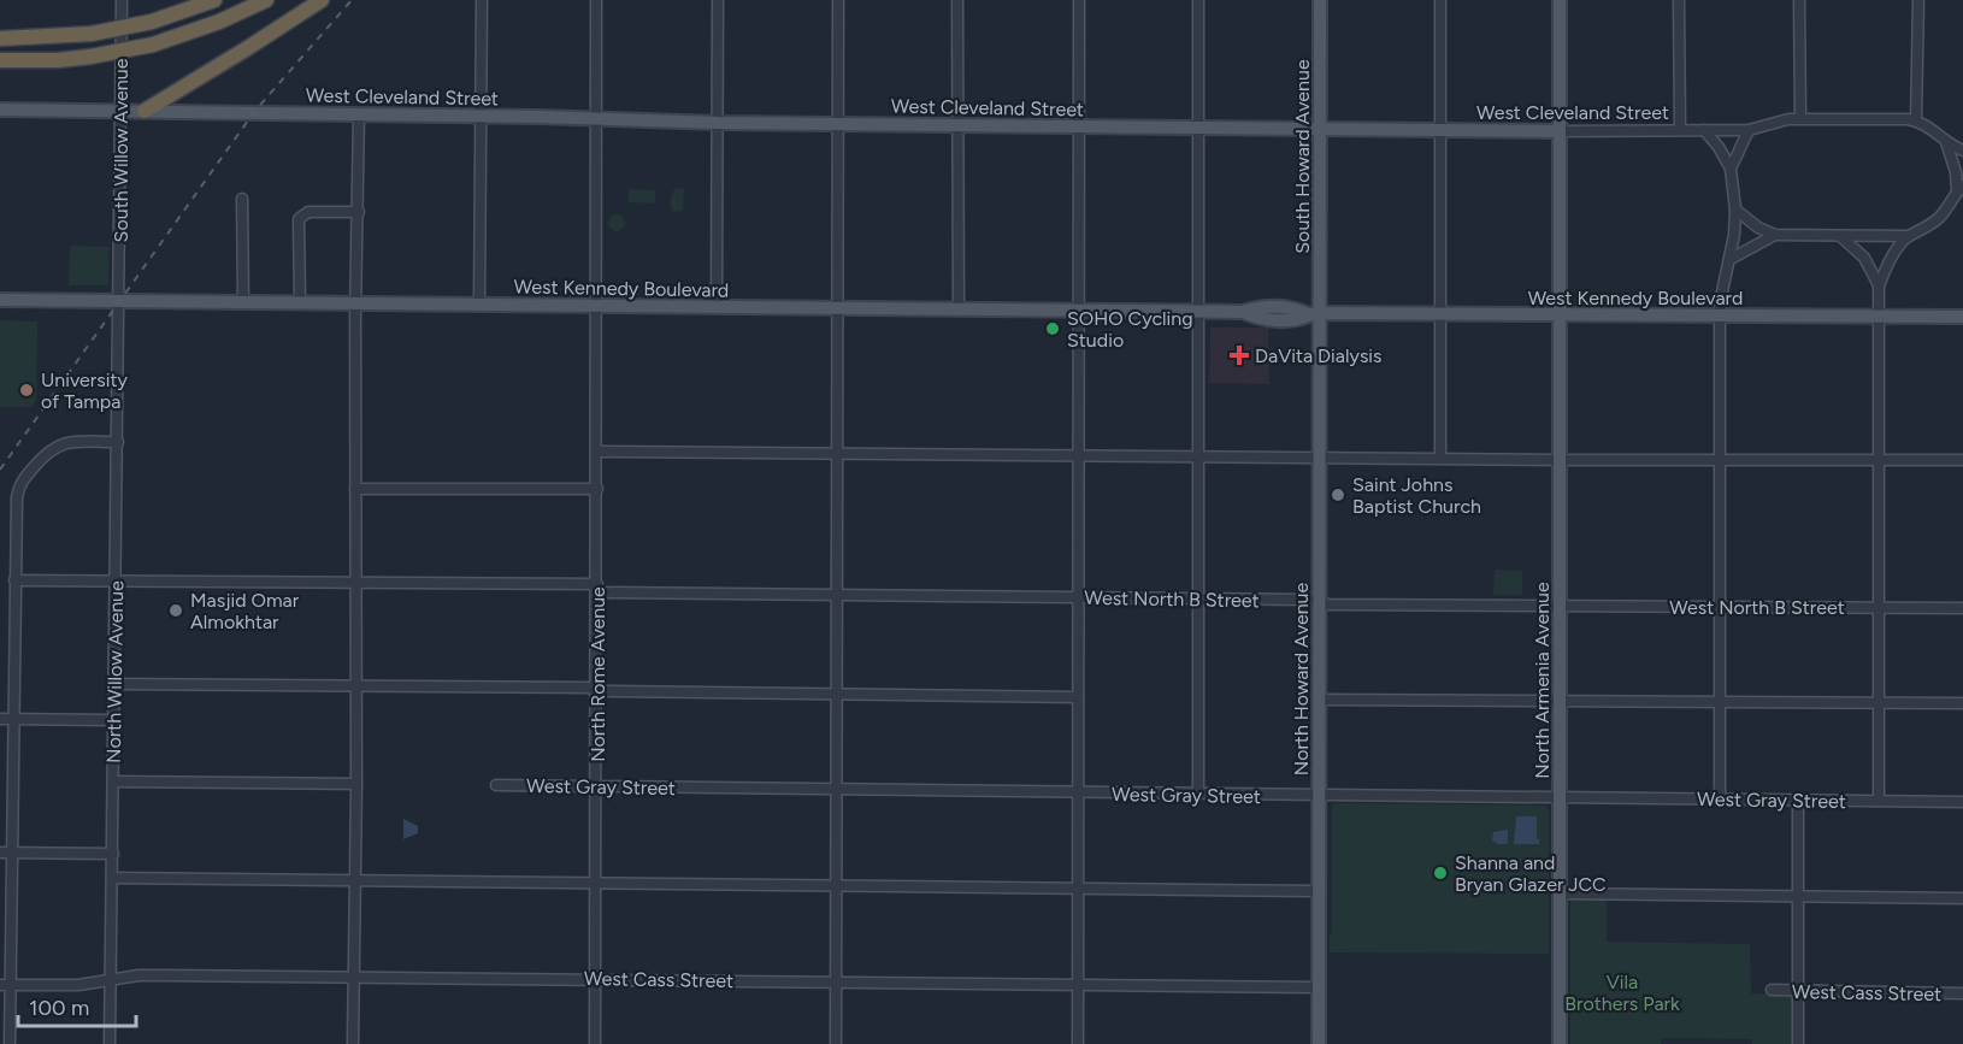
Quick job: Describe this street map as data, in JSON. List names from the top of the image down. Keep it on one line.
{"streets":{"main road":["West Cleveland Street","South Howard Avenue","West Kennedy Boulevard","North Howard Avenue","North Armenia Avenue"],"street":["South Willow Avenue","West North B Street","North Willow Avenue","North Rome Avenue","West Gray Street","West Cass Street"]},"crossings":[["West Cleveland Street","South Willow Avenue"],["West Cleveland Street","South Howard Avenue"],["West Cleveland Street","North Rome Avenue"],["West Cleveland Street","North Armenia Avenue"],["South Willow Avenue","West Kennedy Boulevard"],["South Willow Avenue","North Willow Avenue"],["South Howard Avenue","West Kennedy Boulevard"],["South Howard Avenue","North Howard Avenue"],["West Kennedy Boulevard","North Willow Avenue"],["West Kennedy Boulevard","North Rome Avenue"],["West Kennedy Boulevard","North Howard Avenue"],["West Kennedy Boulevard","North Armenia Avenue"],["West North B Street","North Willow Avenue"],["West North B Street","North Rome Avenue"],["West North B Street","North Howard Avenue"],["West North B Street","North Armenia Avenue"],["North Willow Avenue","West Cass Street"],["North Rome Avenue","West Gray Street"],["North Rome Avenue","West Cass Street"],["North Howard Avenue","West Gray Street"],["North Howard Avenue","West Cass Street"],["North Armenia Avenue","West Gray Street"]],"parks":["Vila Brothers Park"],"places":{"other":["SOHO Cycling Studio","University of Tampa","Saint Johns Baptist Church","Masjid Omar Almokhtar","Shanna and Bryan Glazer JCC"],"health":["DaVita Dialysis"]},"scale_bar":"100 m"}
